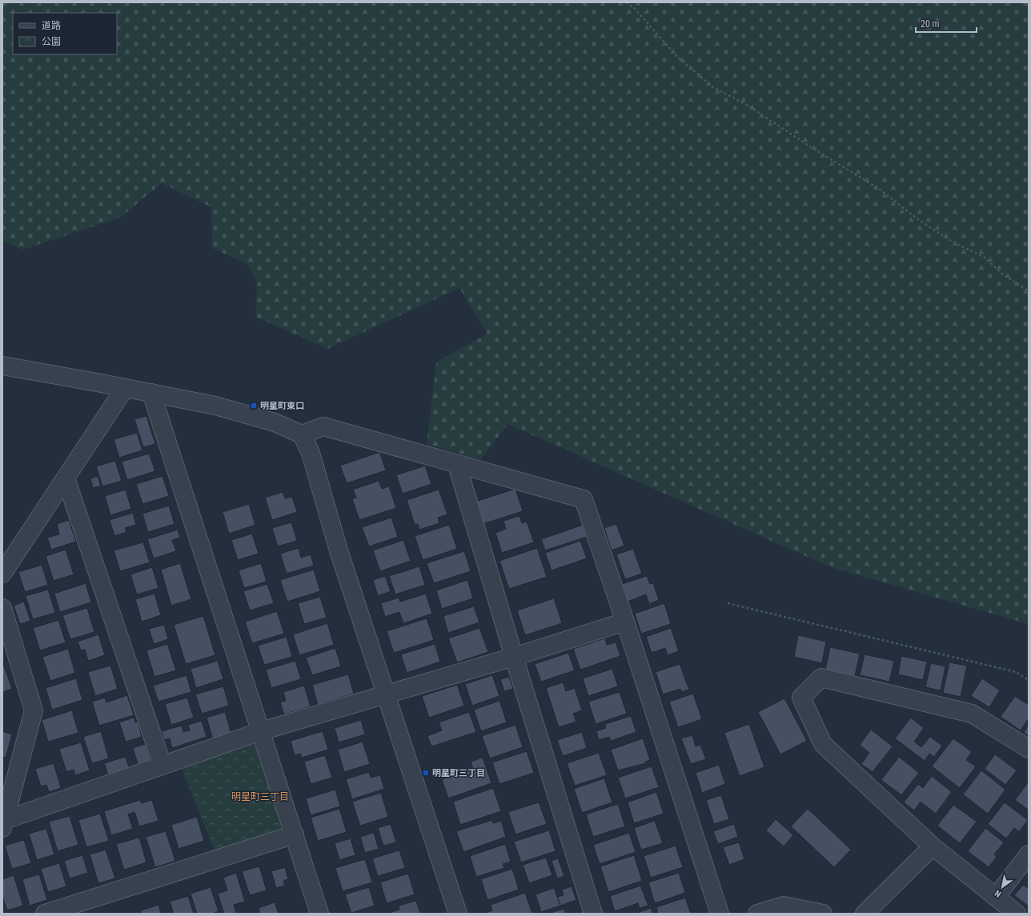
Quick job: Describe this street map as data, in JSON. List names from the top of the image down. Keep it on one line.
{"districts":["明星町三丁目"],"places":{"transit":["明星町東口","明星町三丁目"]},"legend":["道路","公園"],"scale_bar":"20 m","north":"bottom left"}
